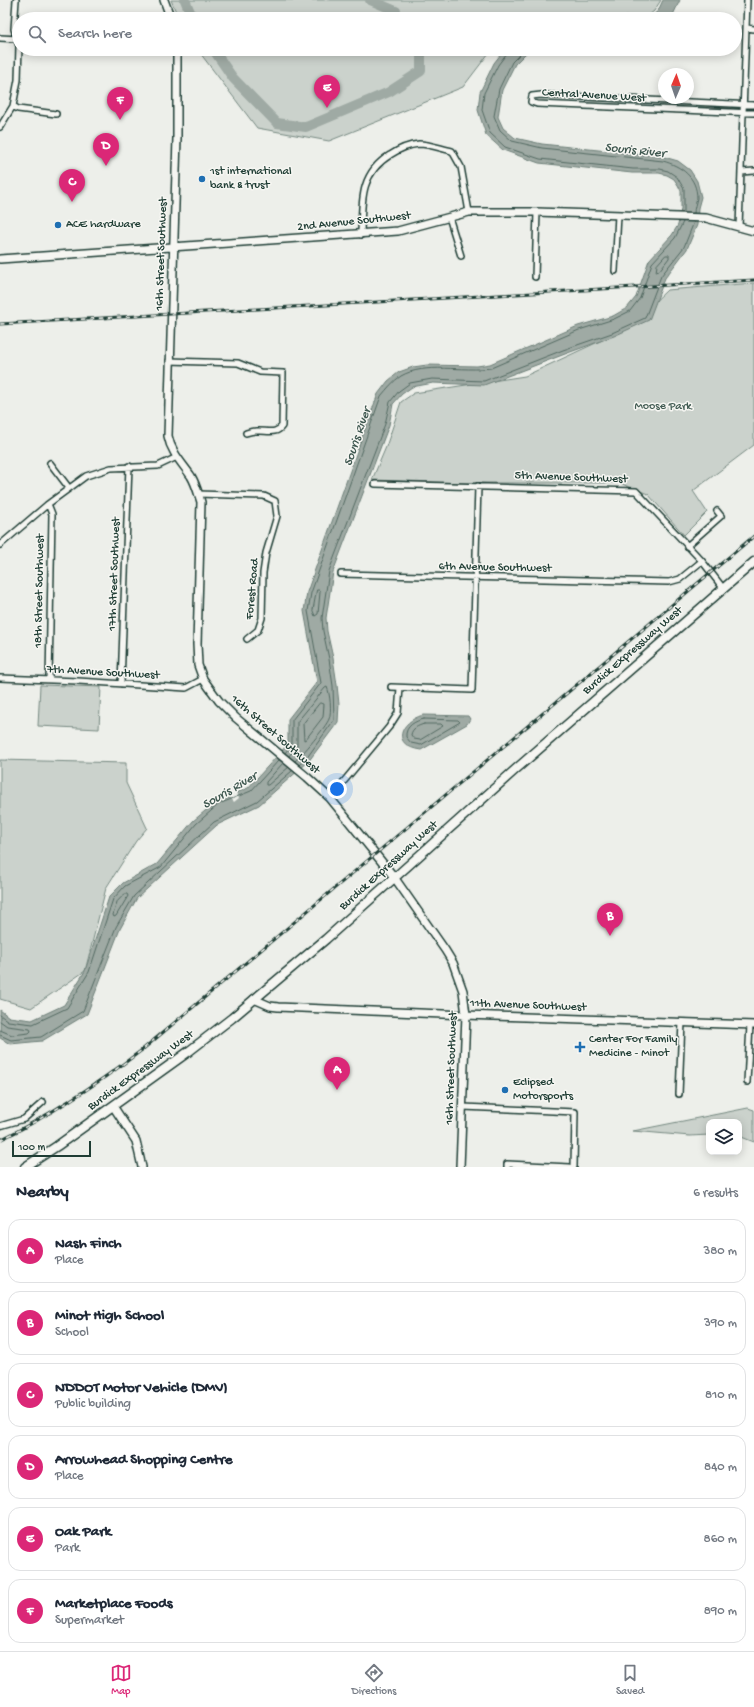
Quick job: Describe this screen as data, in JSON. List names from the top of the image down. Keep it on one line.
{"streets":{"main road":["Burdick Expressway West"],"street":["Central Avenue West","2nd Avenue Southwest","16th Street Southwest","5th Avenue Southwest","6th Avenue Southwest","17th Street Southwest","Forest Road","18th Street Southwest","7th Avenue Southwest","11th Avenue Southwest"]},"crossings":[["2nd Avenue Southwest","16th Street Southwest"],["16th Street Southwest","Forest Road"],["16th Street Southwest","Burdick Expressway West"],["16th Street Southwest","7th Avenue Southwest"],["16th Street Southwest","11th Avenue Southwest"],["5th Avenue Southwest","6th Avenue Southwest"],["5th Avenue Southwest","Burdick Expressway West"],["17th Street Southwest","7th Avenue Southwest"],["18th Street Southwest","7th Avenue Southwest"],["Burdick Expressway West","11th Avenue Southwest"]],"water":["Souris River"],"parks":["Moose Park"],"places":{"other":["1st international bank & trust","ACE hardware","Eclipsed Motorsports"],"health":["Center For Family Medicine - Minot"]},"scale_bar":"100 m","north":"top","page":{"search":"Search here","pins":["E","F","D","C","B","A"],"scale":"100 m","heading":["Nearby","6 results"],"list":[{"mark":"A","name":"Nash Finch","note":"Place","value":"380 m"},{"mark":"B","name":"Minot High School","note":"School","value":"390 m"},{"mark":"C","name":"NDDOT Motor Vehicle (DMV)","note":"Public building","value":"810 m"},{"mark":"D","name":"Arrowhead Shopping Centre","note":"Place","value":"840 m"},{"mark":"E","name":"Oak Park","note":"Park","value":"860 m"},{"mark":"F","name":"Marketplace Foods","note":"Supermarket","value":"890 m"}],"nav":["Map","Directions","Saved"]}}
